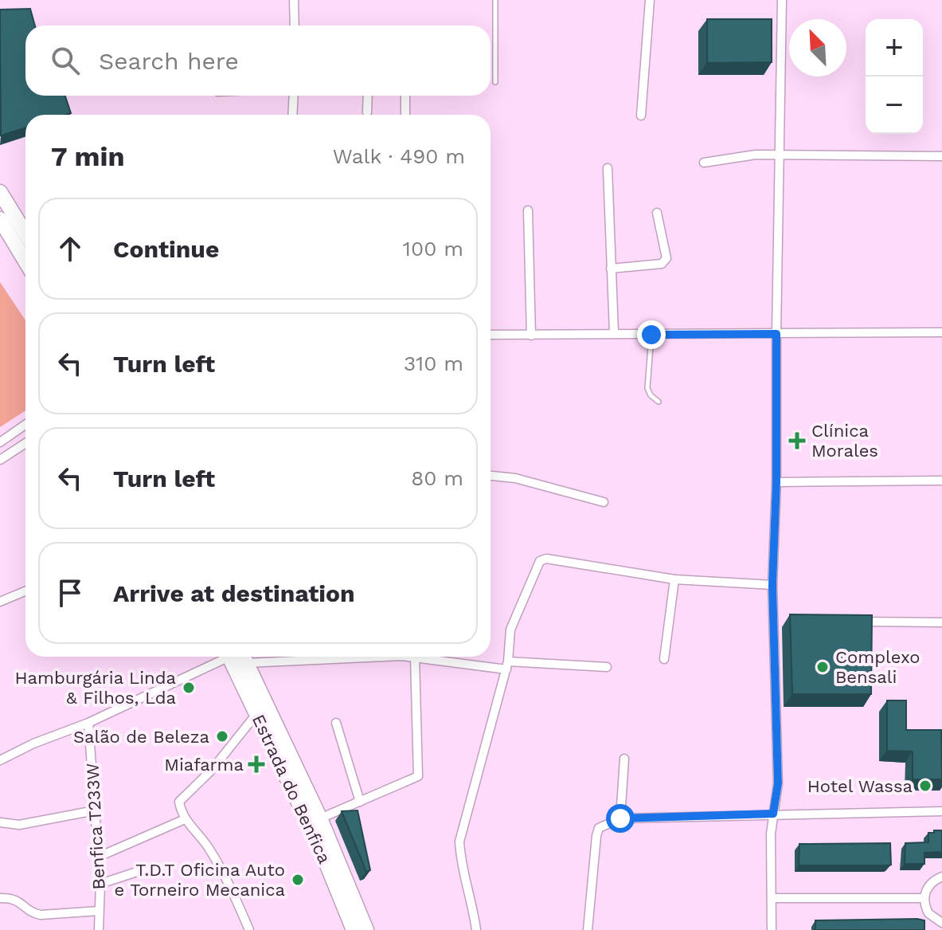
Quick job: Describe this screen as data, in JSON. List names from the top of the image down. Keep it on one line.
{"streets":{"highway":["Estrada do Benfica"],"street":["Benfica T233W"]},"places":{"health":["Clínica Morales","Miafarma"],"other":["Complexo Bensali","Hamburgária Linda & Filhos, Lda","Salão de Beleza","Hotel Wassa","T.D.T Oficina Auto e Torneiro Mecanica"]},"north":"top left","page":{"map_buttons":["+","−"],"search":"Search here","heading":["7 min","Walk · 490 m"],"list":[["Continue","100 m"],["Turn left","310 m"],["Turn left","80 m"],"Arrive at destination"]}}
